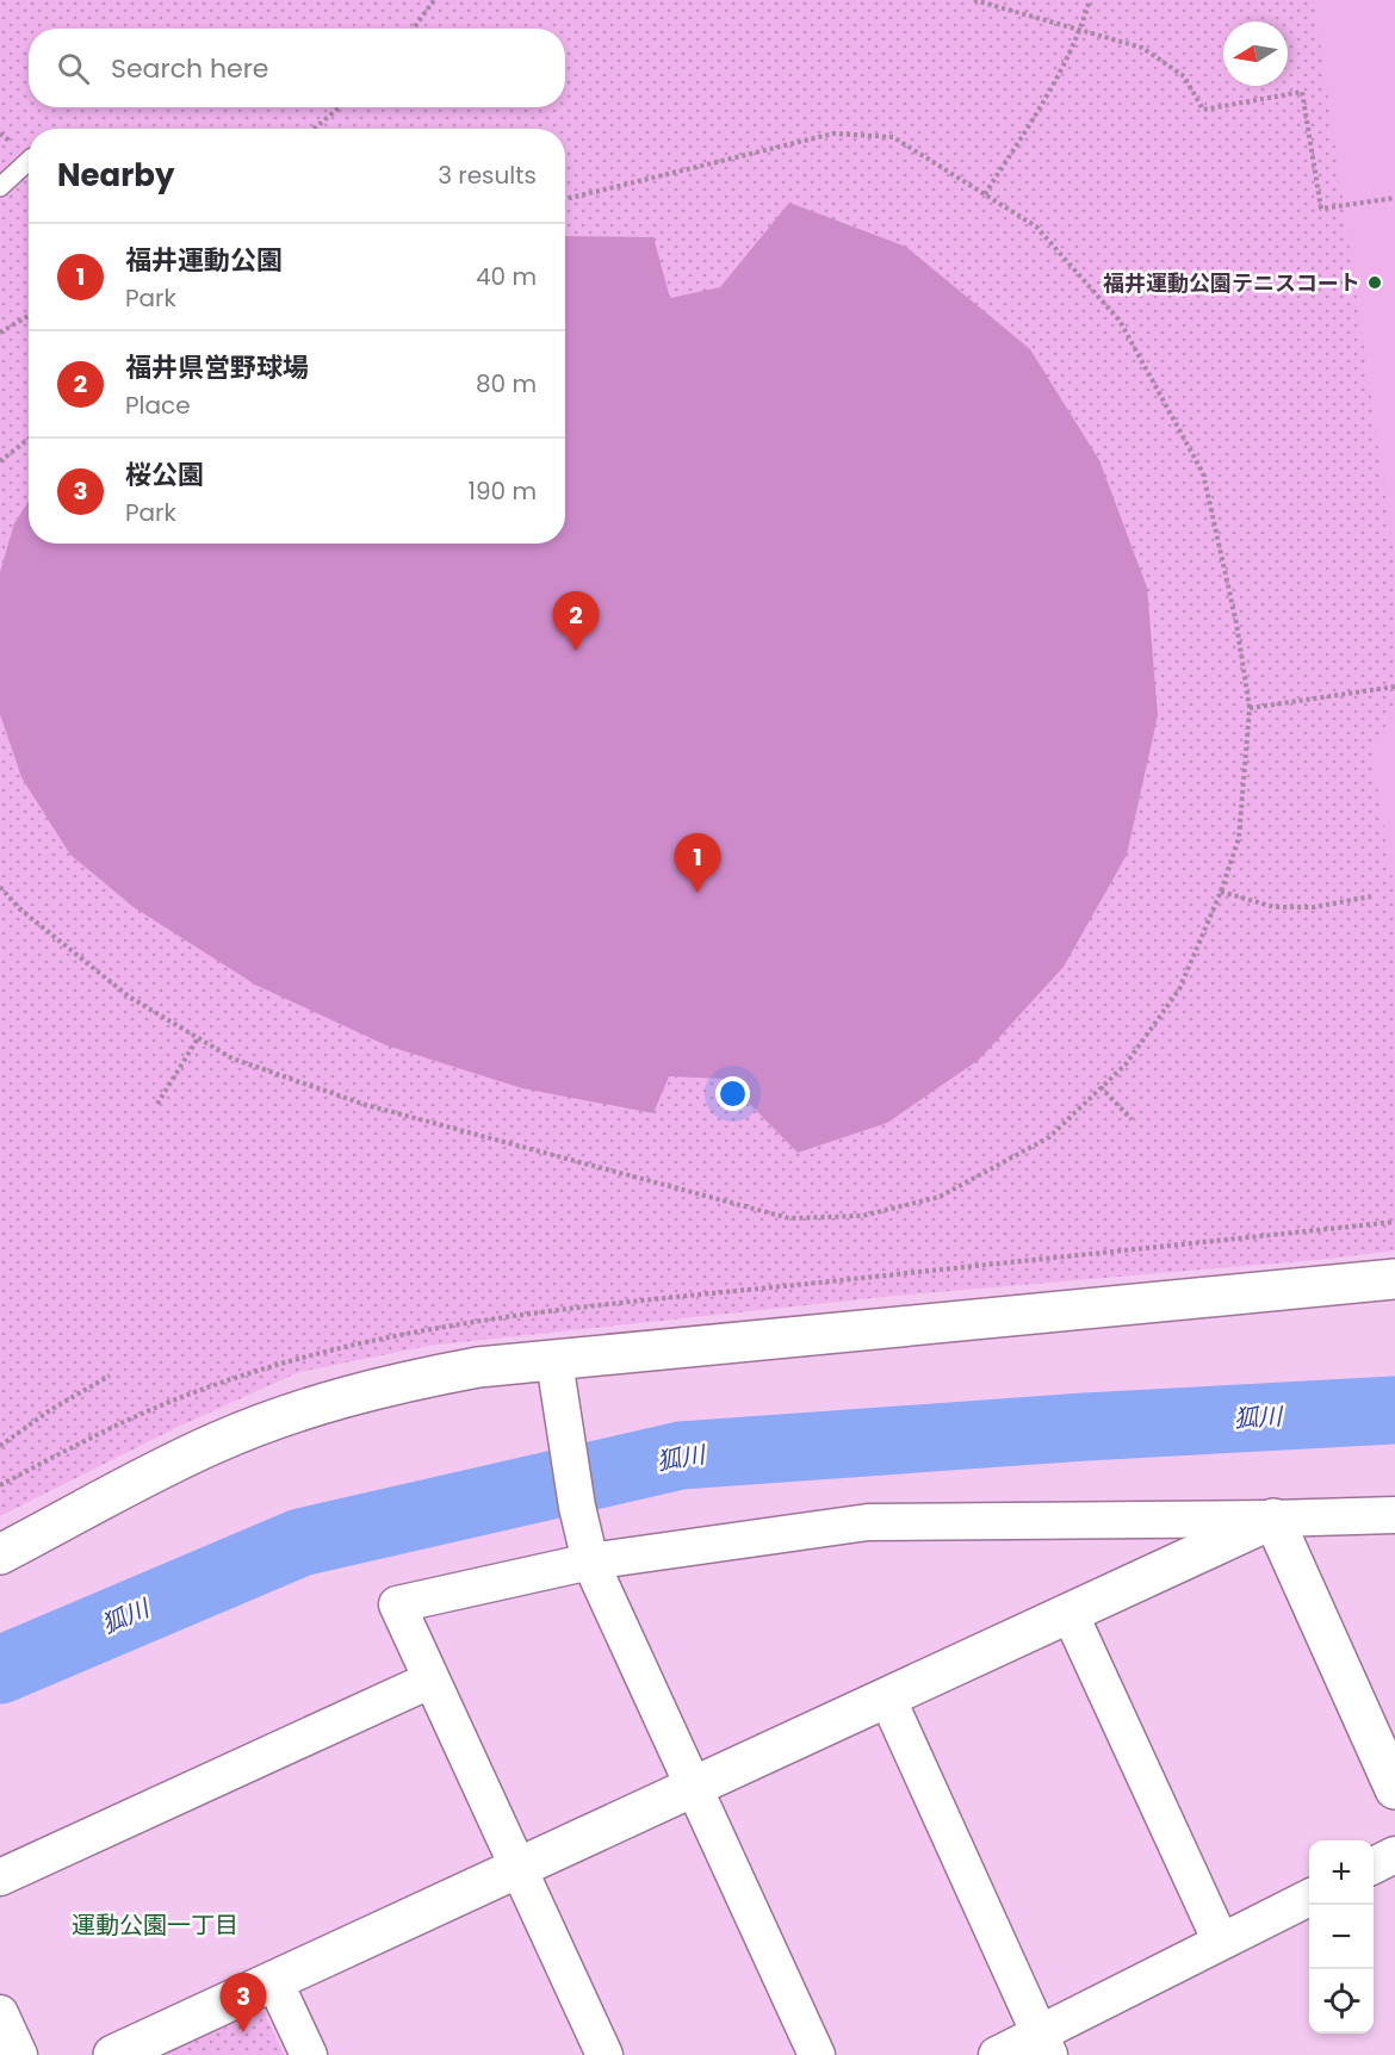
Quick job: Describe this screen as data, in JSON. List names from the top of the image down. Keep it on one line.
{"districts":["運動公園一丁目"],"water":["狐川"],"places":["福井運動公園テニスコート"],"north":"left","page":{"search":"Search here","heading":["Nearby","3 results"],"list":[{"mark":"1","name":"福井運動公園","note":"Park","value":"40 m"},{"mark":"2","name":"福井県営野球場","note":"Place","value":"80 m"},{"mark":"3","name":"桜公園","note":"Park","value":"190 m"}],"pins":["2","1","3"],"map_buttons":["+","−"]}}
